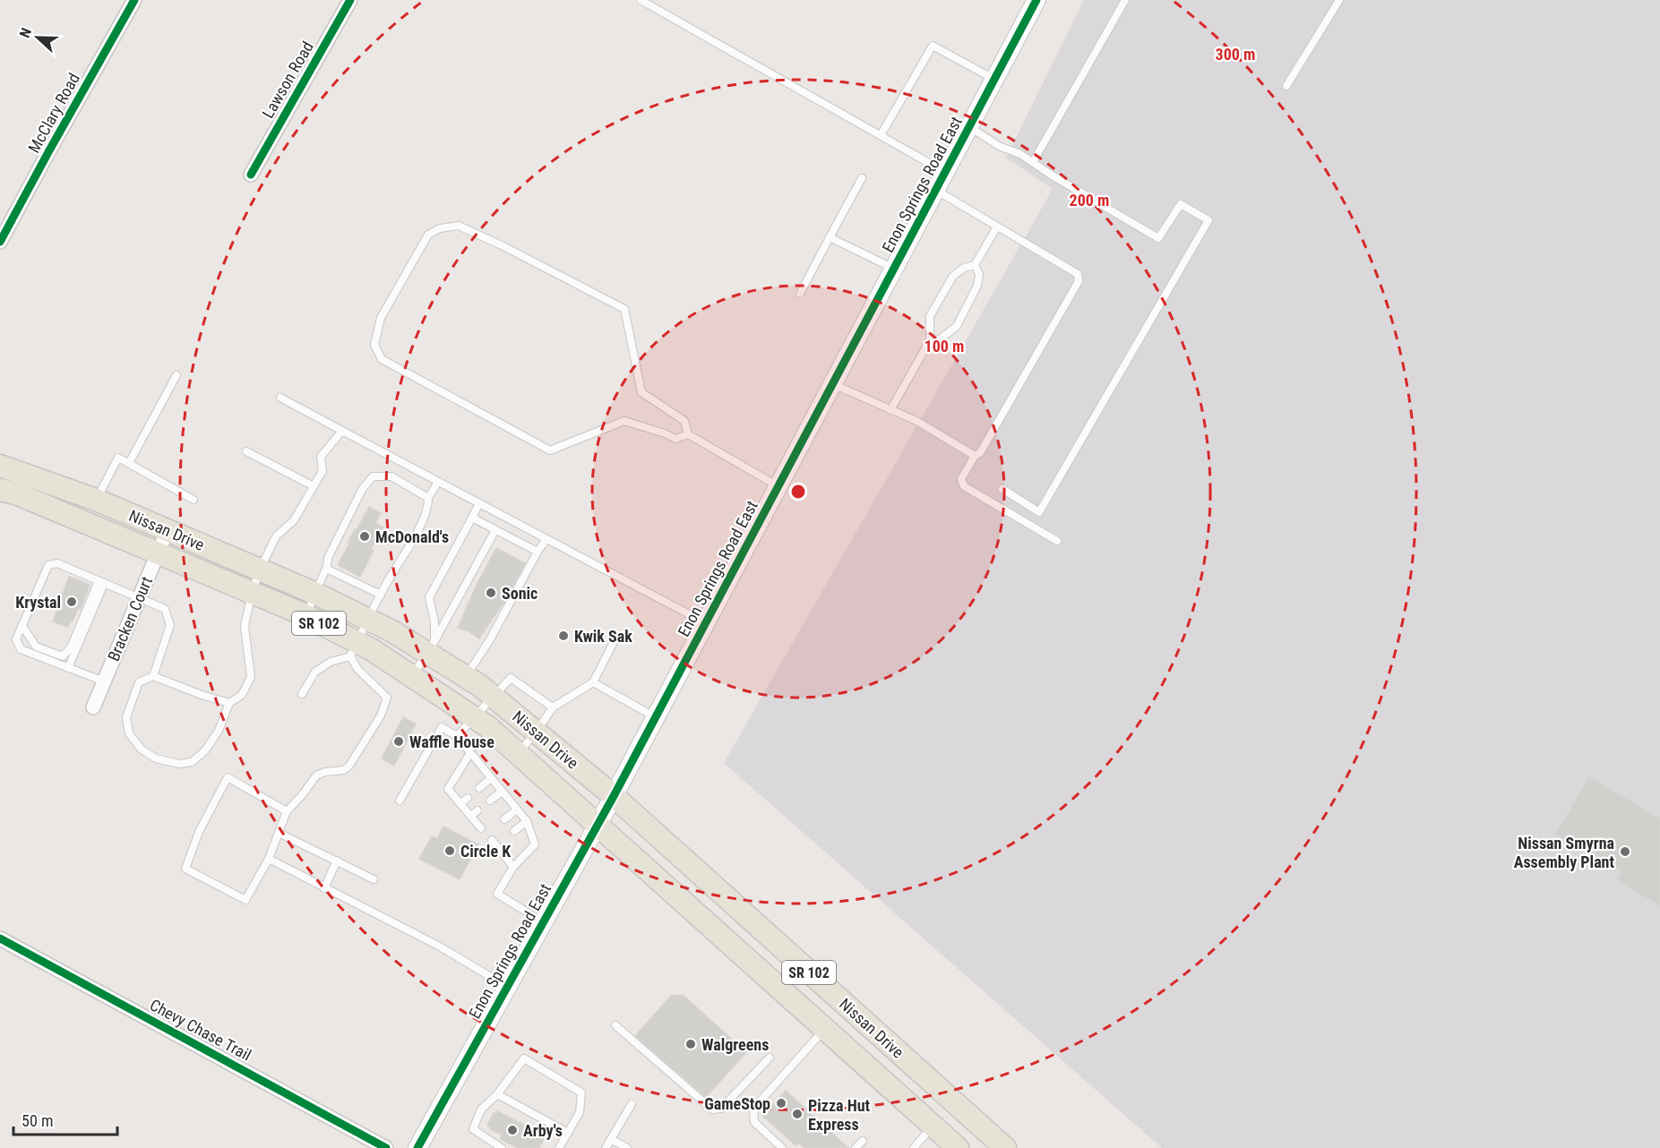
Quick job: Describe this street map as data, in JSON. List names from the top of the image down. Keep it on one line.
{"streets":{"main road":["Nissan Drive","SR 102"],"street":["Lawson Road","McClary Road","Enon Springs Road East","Bracken Court","Chevy Chase Trail"]},"crossings":[["Enon Springs Road East","Nissan Drive"],["Nissan Drive","Bracken Court"]],"places":["McDonald's","Sonic","Krystal","Kwik Sak","Waffle House","Circle K","Nissan Smyrna Assembly Plant","Walgreens","GameStop","Pizza Hut Express","Arby's"],"scale_bar":"50 m","north":"left","rings":["300 m","200 m","100 m"]}
